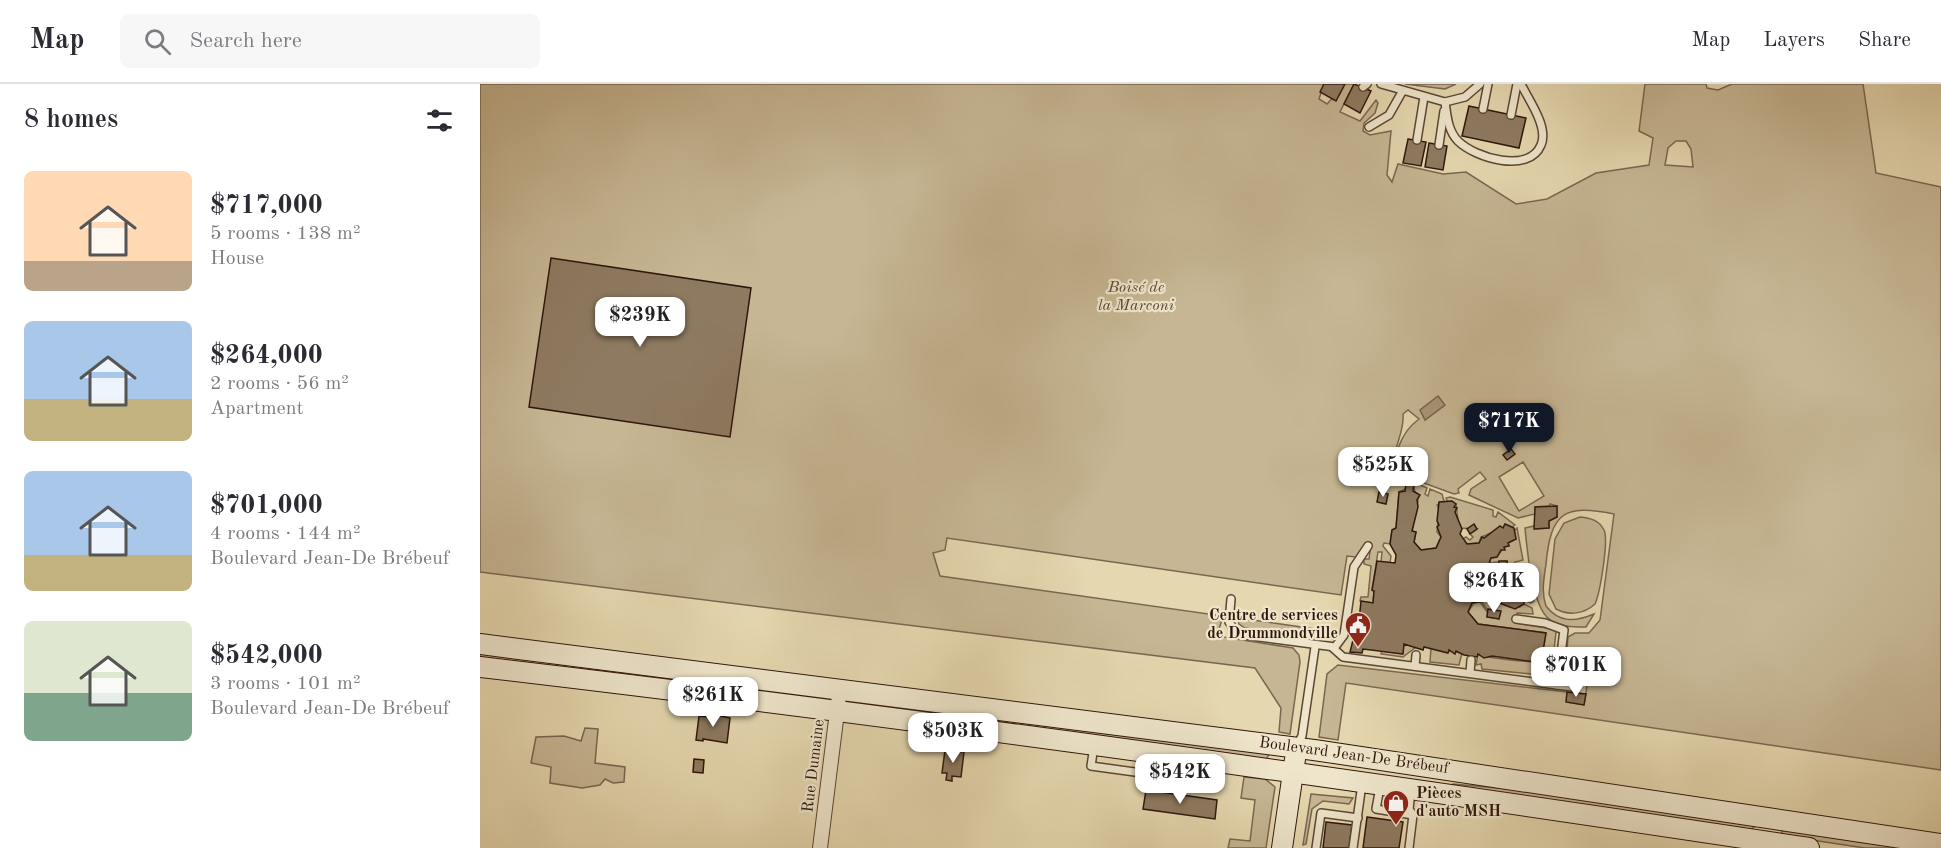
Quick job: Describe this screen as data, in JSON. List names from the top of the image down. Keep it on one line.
{"streets":{"main road":["Boulevard Jean-De Brébeuf"],"street":["Rue Dumaine"]},"crossings":[["Boulevard Jean-De Brébeuf","Rue Dumaine"]],"parks":["Boisé de la Marconi"],"places":{"public building":["Centre de services de Drummondville"],"shop":["Pièces d'auto MSH"]},"page":{"header":"Map","search":"Search here","nav":["Map","Layers","Share"],"heading":"8 homes","list":[{"name":"$717,000","note":"5 rooms · 138 m² · House"},{"name":"$264,000","note":"2 rooms · 56 m² · Apartment"},{"name":"$701,000","note":"4 rooms · 144 m² · Boulevard Jean-De Brébeuf"},{"name":"$542,000","note":"3 rooms · 101 m² · Boulevard Jean-De Brébeuf"}],"price":["$239K","$717K","$525K","$264K","$701K","$261K","$503K","$542K"]}}
